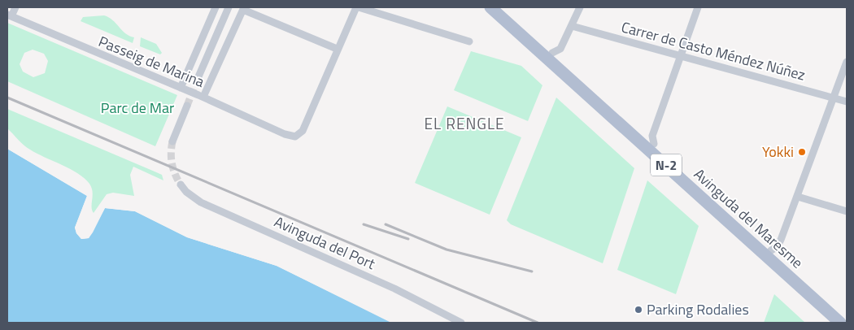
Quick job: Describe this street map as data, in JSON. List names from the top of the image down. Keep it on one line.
{"streets":{"main road":["N-2","Avinguda del Maresme"],"street":["Carrer de Casto Méndez Núñez","Passeig de Marina","Avinguda del Port"]},"districts":["EL RENGLE"],"parks":["Parc de Mar"],"places":["Yokki","Parking Rodalies"]}
